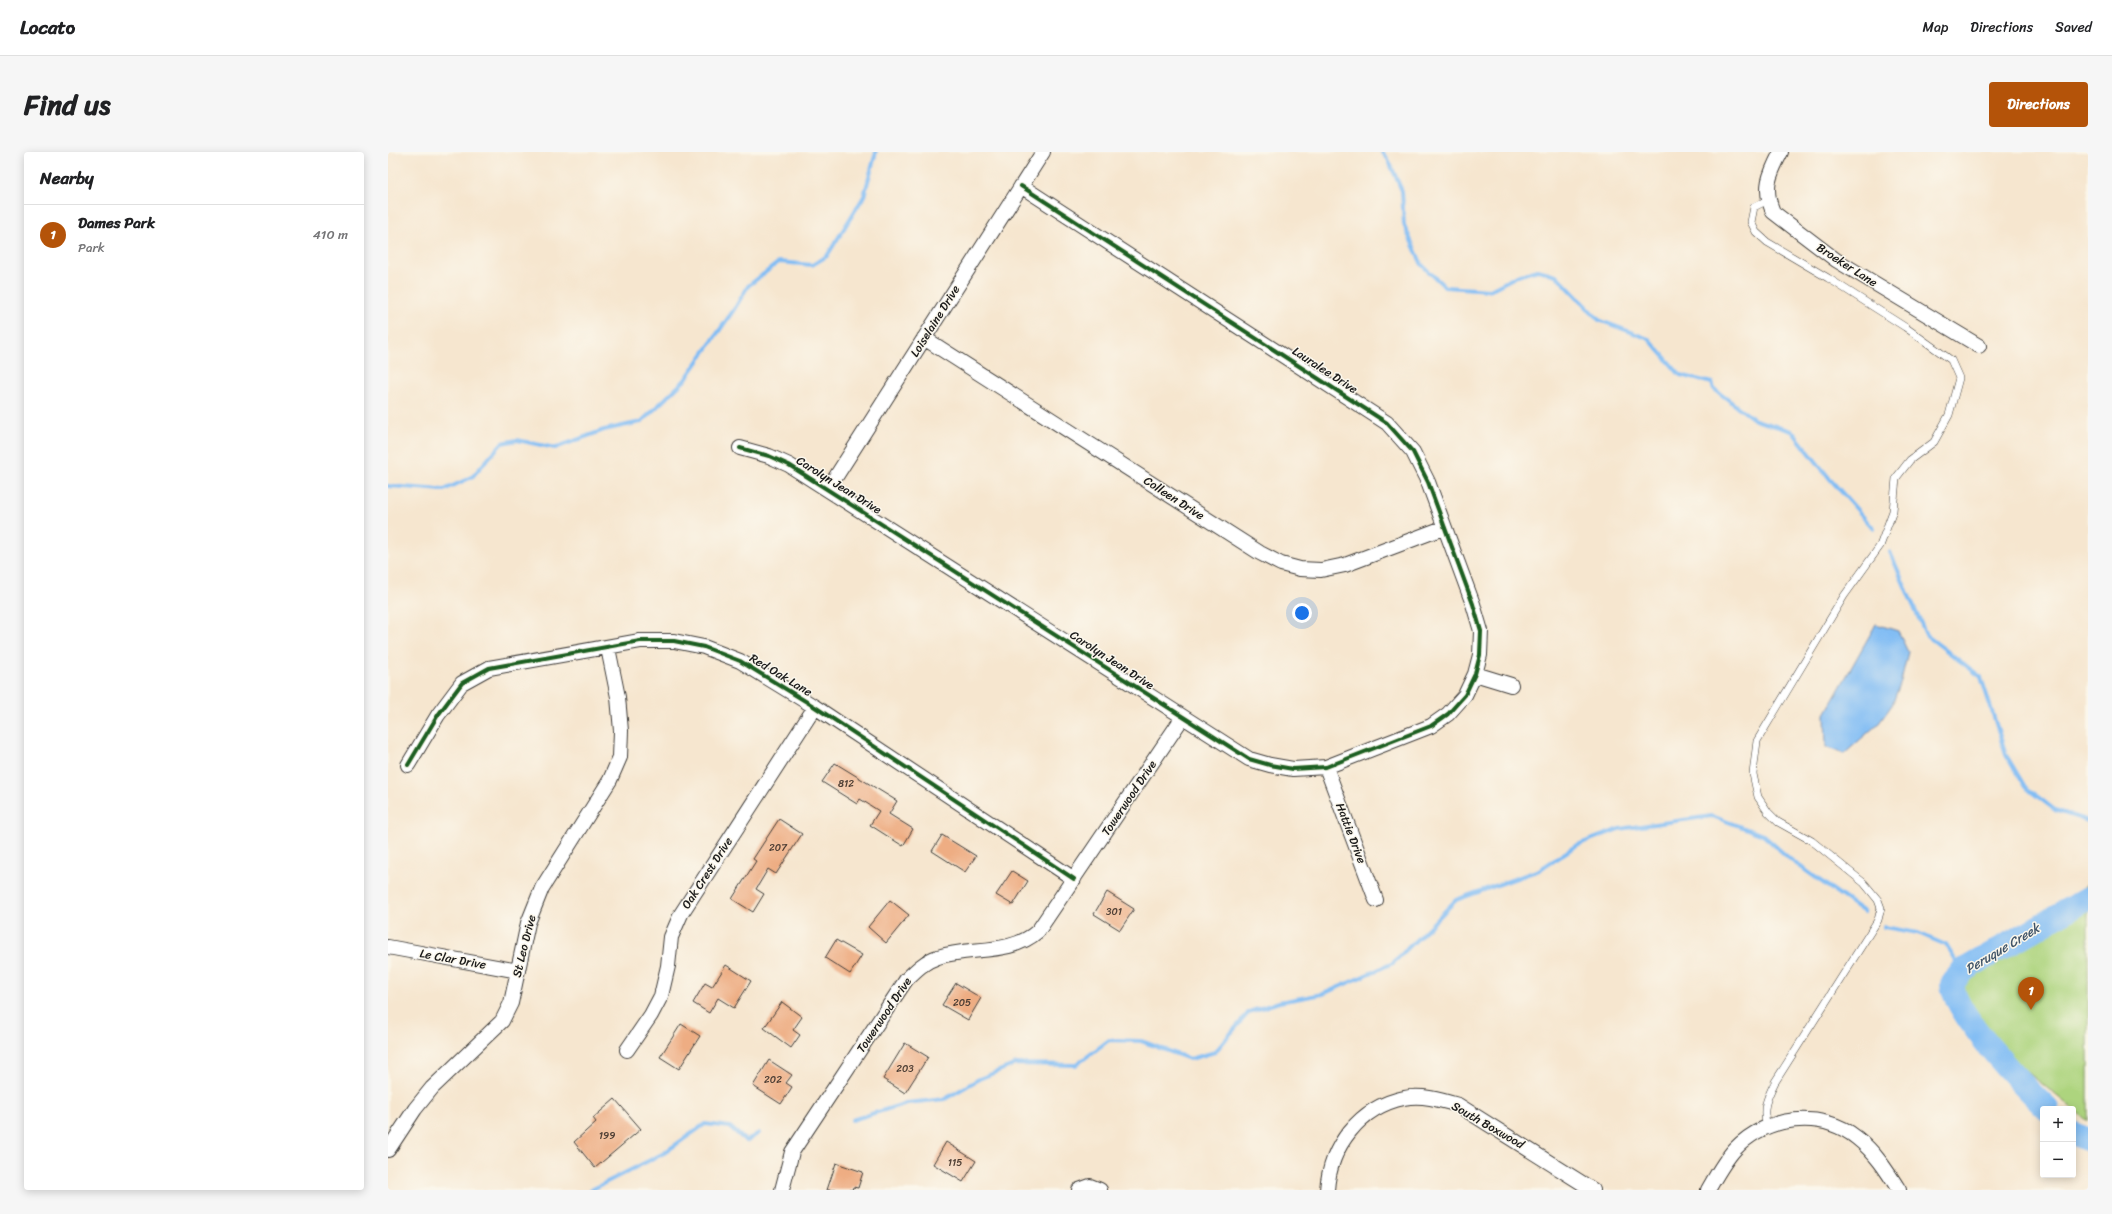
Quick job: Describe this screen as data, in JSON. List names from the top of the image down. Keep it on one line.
{"streets":{"street":["Broeker Lane","Loiselaine Drive","Lauralee Drive","Carolyn Jean Drive","Colleen Drive","Red Oak Lane","Towerwood Drive","Hattie Drive","Oak Crest Drive","St Leo Drive","Le Clar Drive","South Boxwood"]},"crossings":[["Loiselaine Drive","Lauralee Drive"],["Loiselaine Drive","Carolyn Jean Drive"],["Loiselaine Drive","Colleen Drive"],["Lauralee Drive","Carolyn Jean Drive"],["Lauralee Drive","Colleen Drive"],["Carolyn Jean Drive","Towerwood Drive"],["Carolyn Jean Drive","Hattie Drive"],["Red Oak Lane","Towerwood Drive"],["Red Oak Lane","Oak Crest Drive"],["Red Oak Lane","St Leo Drive"],["St Leo Drive","Le Clar Drive"]],"water":["Peruque Creek"],"house_numbers":["812","207","301","205","203","202","199","115"],"page":{"header":"Locato","nav":["Map","Directions","Saved"],"title":"Find us","buttons":"Directions","heading":"Nearby","list":[{"mark":"1","name":"Dames Park","note":"Park","value":"410 m"}],"pins":"1","map_buttons":["+","−"]}}
